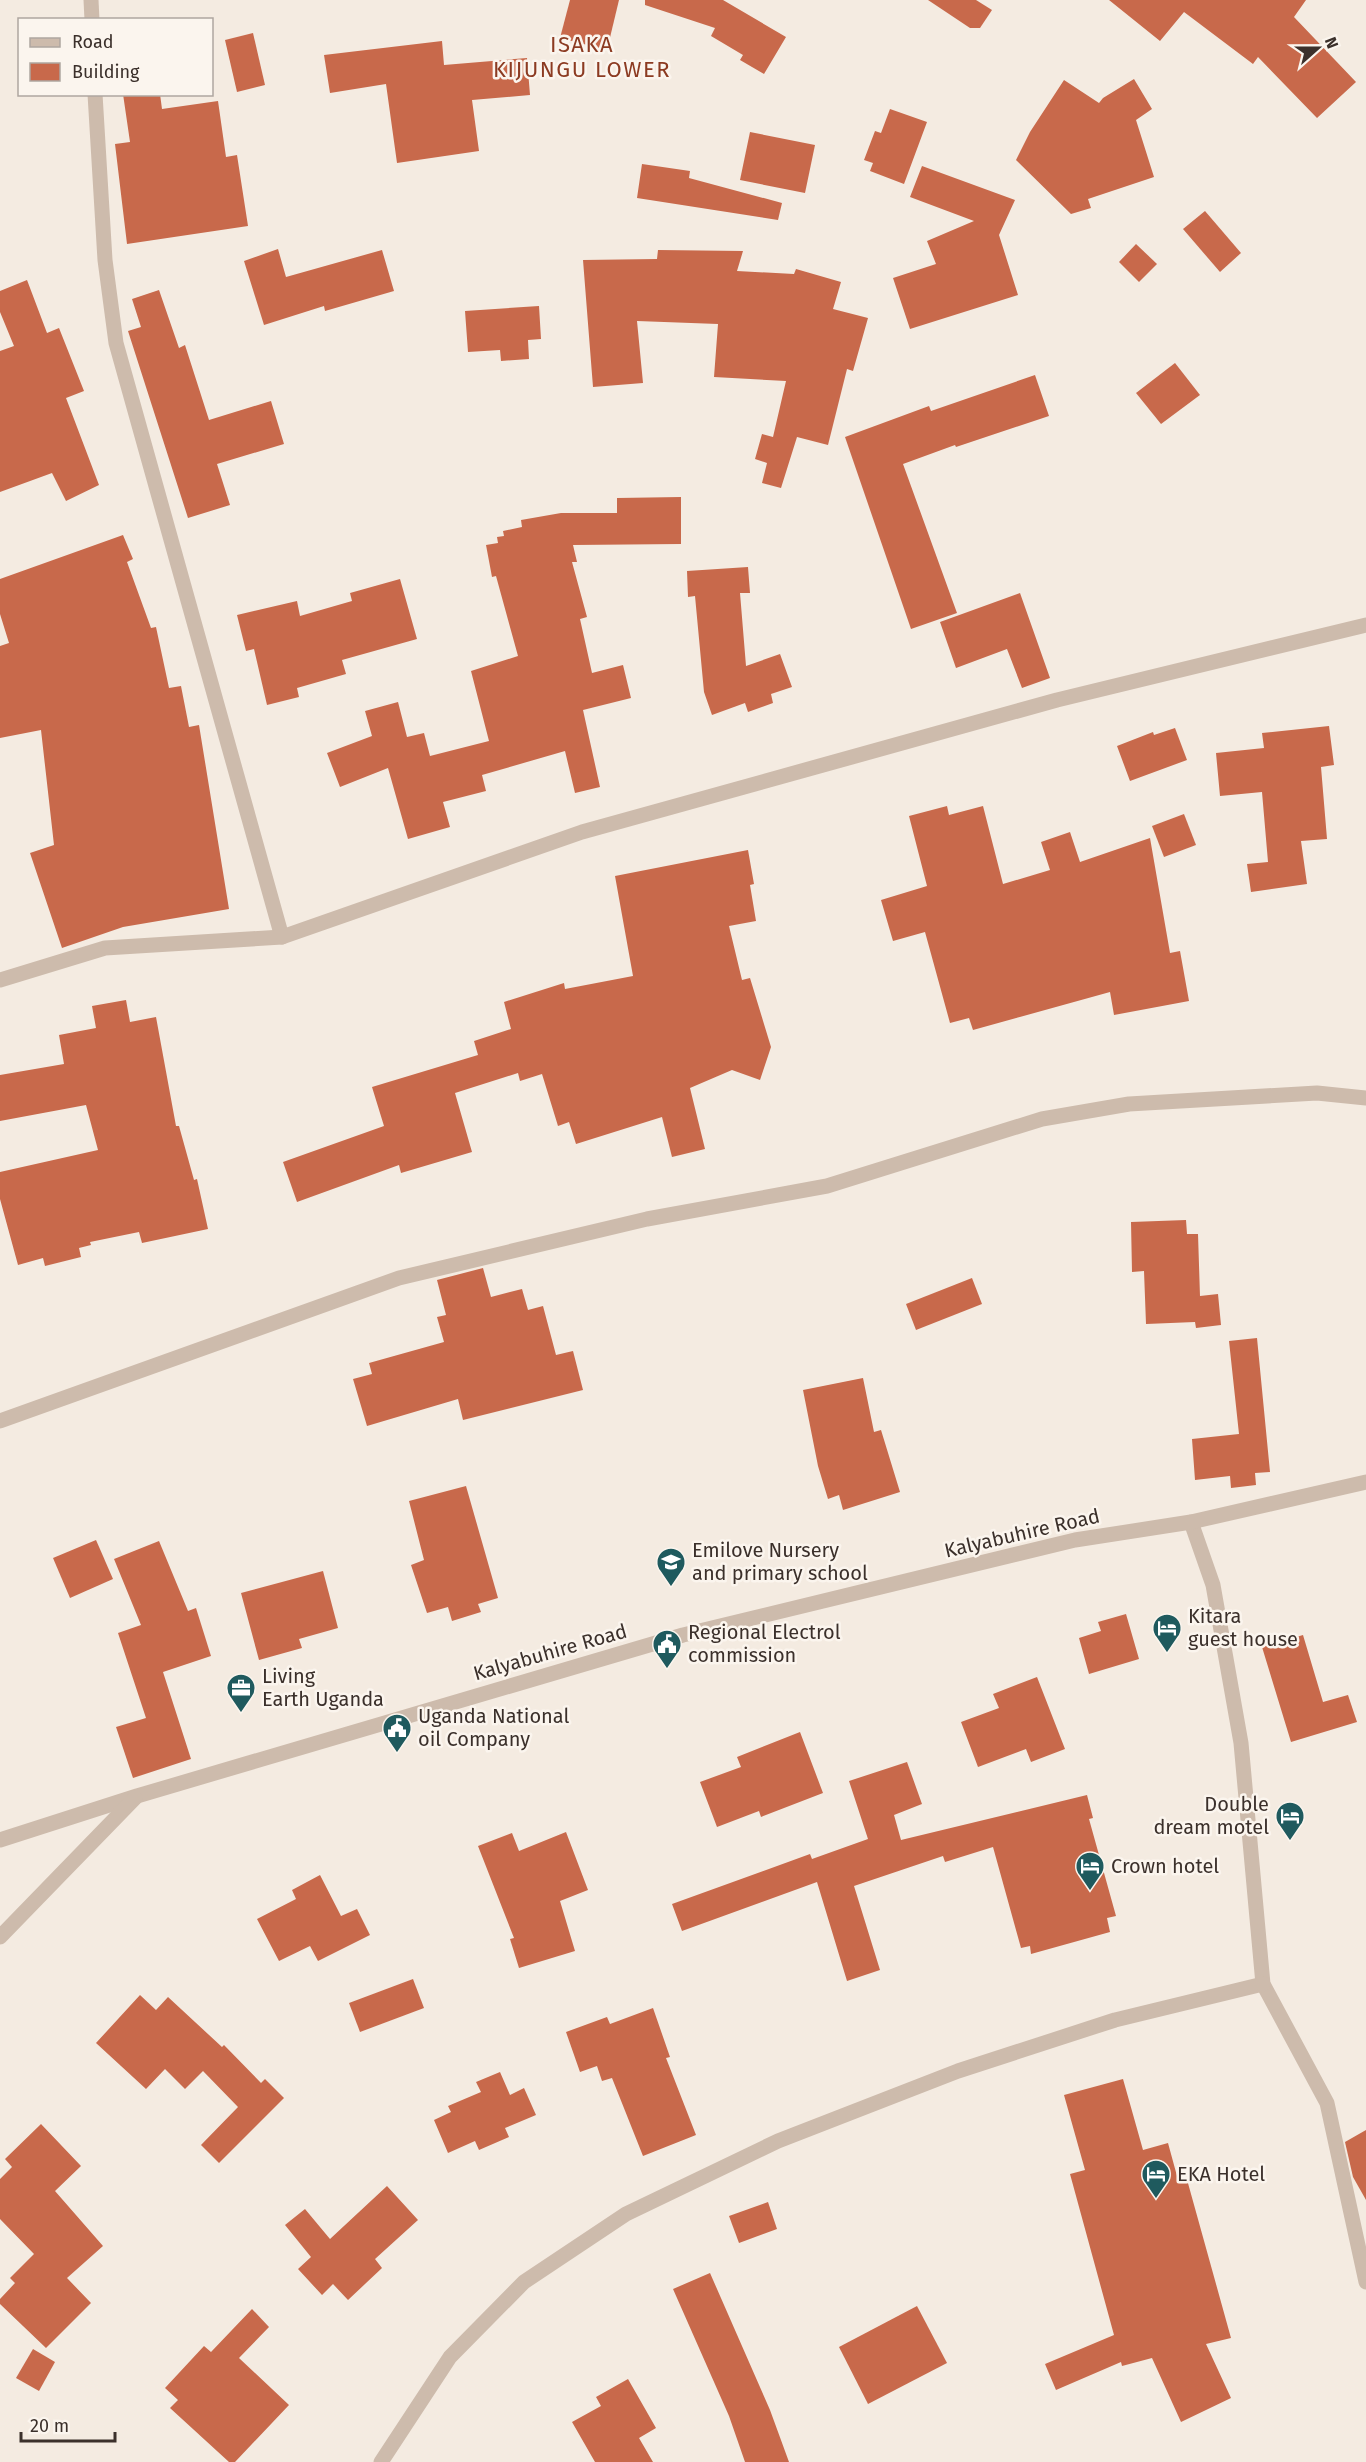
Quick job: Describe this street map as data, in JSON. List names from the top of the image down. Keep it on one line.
{"streets":{"street":["Kalyabuhire Road"]},"districts":["ISAKA KIJUNGU LOWER"],"places":{"school or university":["Emilove Nursery and primary school"],"hotel":["Kitara guest house","Double dream motel","Crown hotel","EKA Hotel"],"public building":["Regional Electrol commission","Uganda National oil Company"],"office":["Living Earth Uganda"]},"legend":["Road","Building"],"scale_bar":"20 m","north":"right"}
